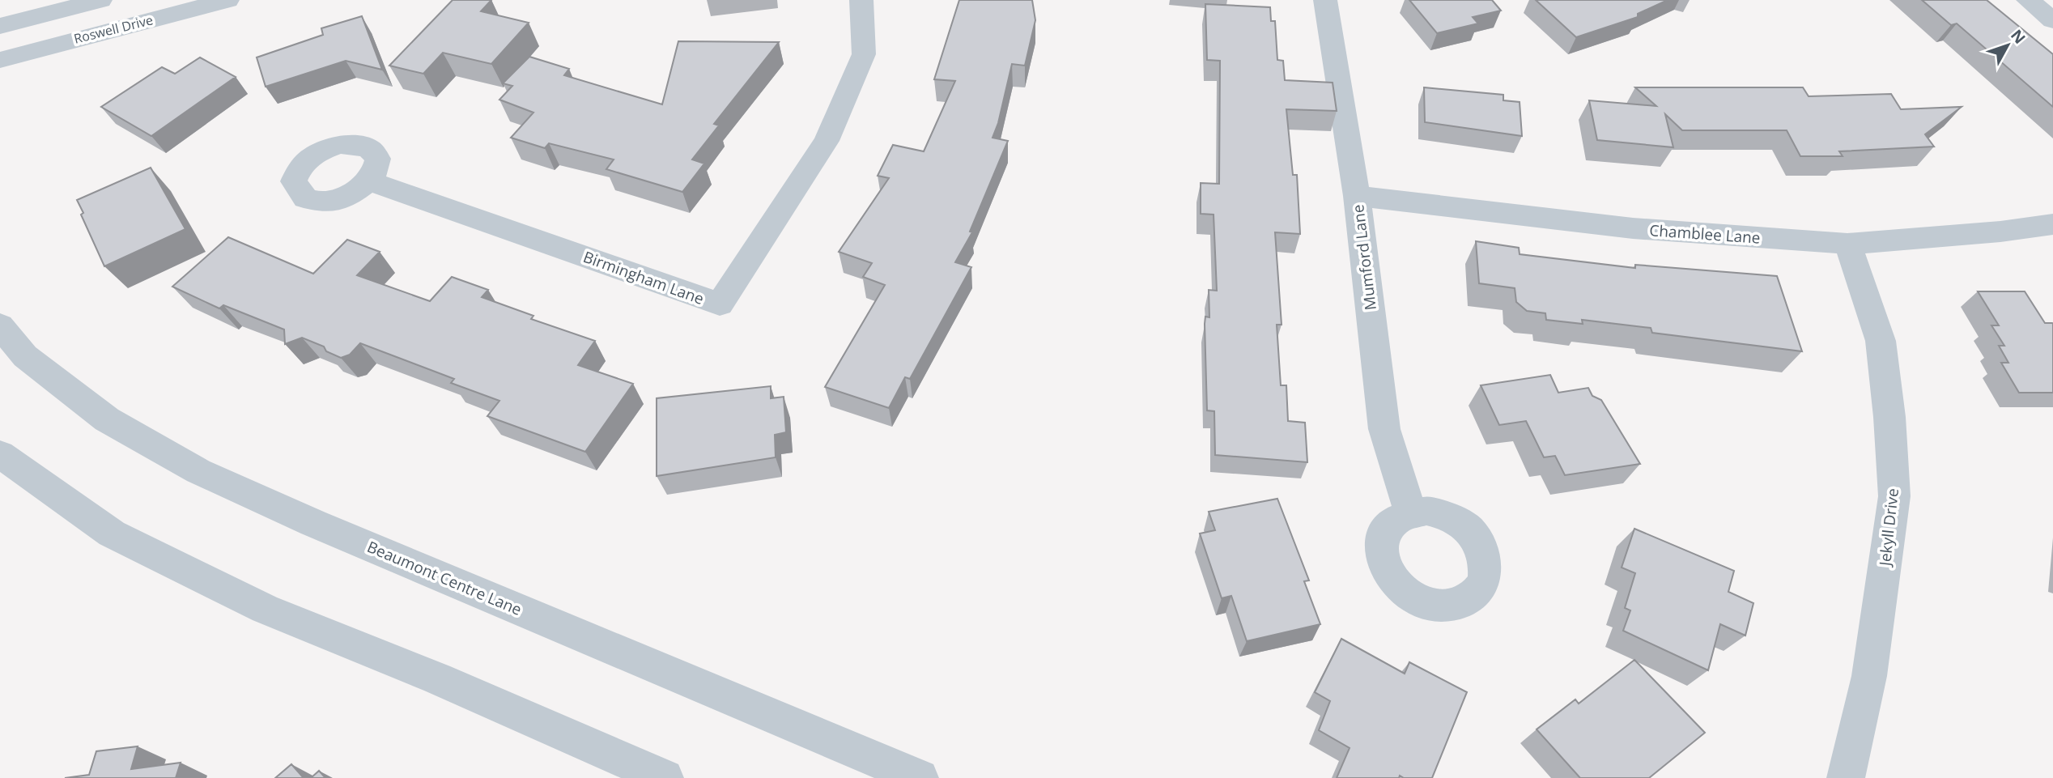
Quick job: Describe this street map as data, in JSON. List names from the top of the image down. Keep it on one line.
{"streets":{"street":["Roswell Drive","Chamblee Lane","Mumford Lane","Birmingham Lane","Jekyll Drive","Beaumont Centre Lane"]},"crossings":[["Chamblee Lane","Mumford Lane"],["Chamblee Lane","Jekyll Drive"]],"north":"top right"}
